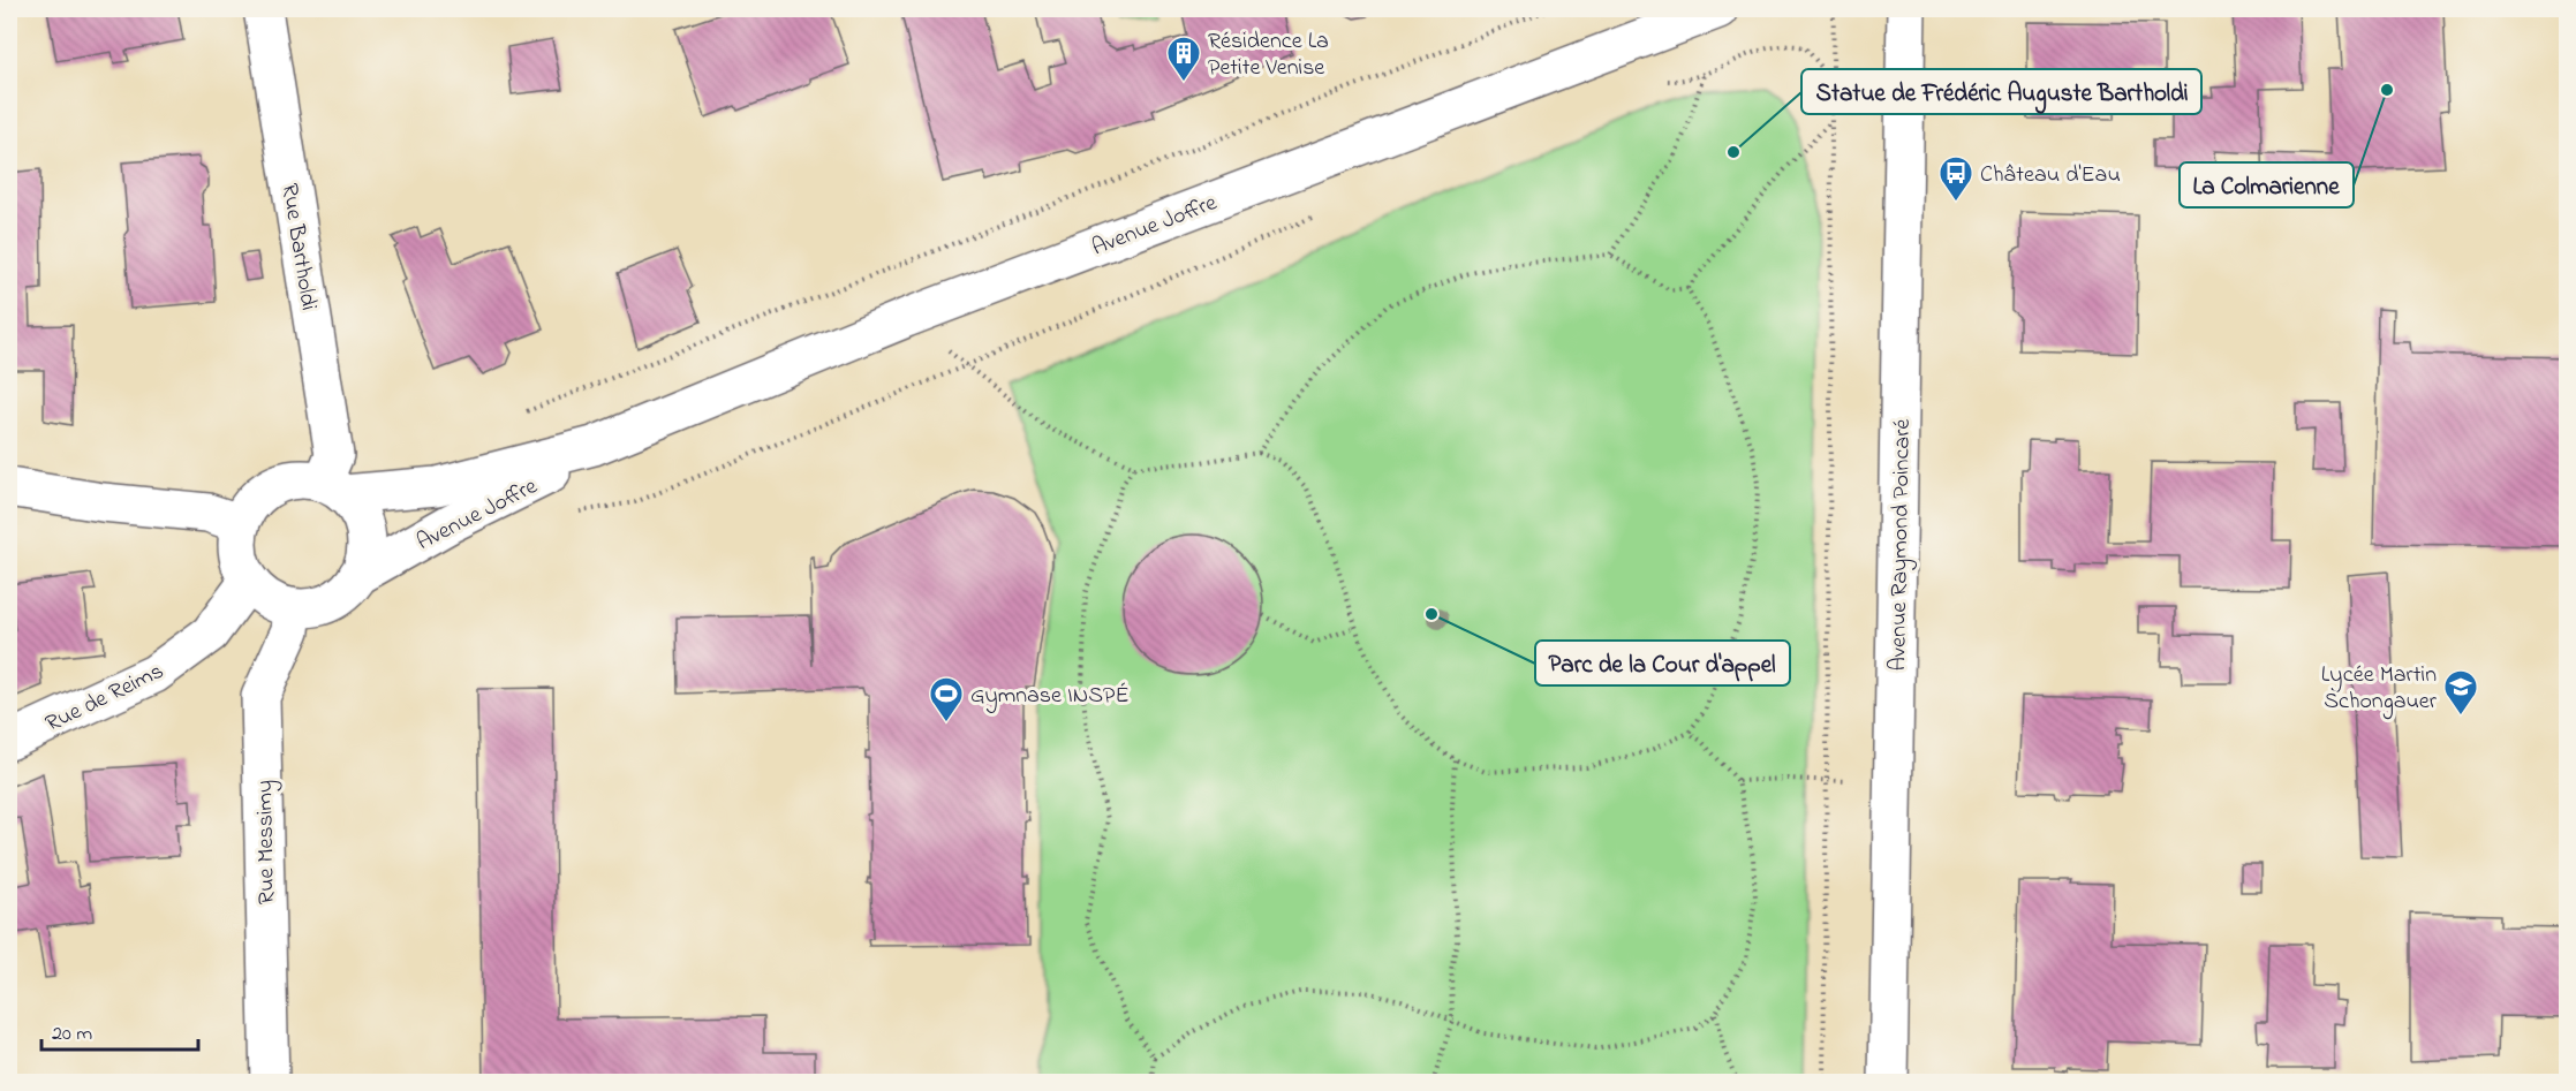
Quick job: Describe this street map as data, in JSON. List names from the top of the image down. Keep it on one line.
{"streets":{"street":["Avenue Joffre","Rue Bartholdi","Avenue Raymond Poincaré","Rue de Reims","Rue Messimy"]},"crossings":[["Avenue Joffre","Rue Bartholdi"],["Avenue Joffre","Rue de Reims"],["Avenue Joffre","Rue Messimy"],["Rue Bartholdi","Rue de Reims"],["Rue Bartholdi","Rue Messimy"],["Rue de Reims","Rue Messimy"]],"places":{"building":["Résidence La Petite Venise"],"other":["La Colmarienne","Statue de Frédéric Auguste Bartholdi","Parc de la Cour d'appel"],"bus stop":["Château d'Eau"],"school or university":["Lycée Martin Schongauer"],"sports":["Gymnase INSPÉ"]},"scale_bar":"20 m"}
